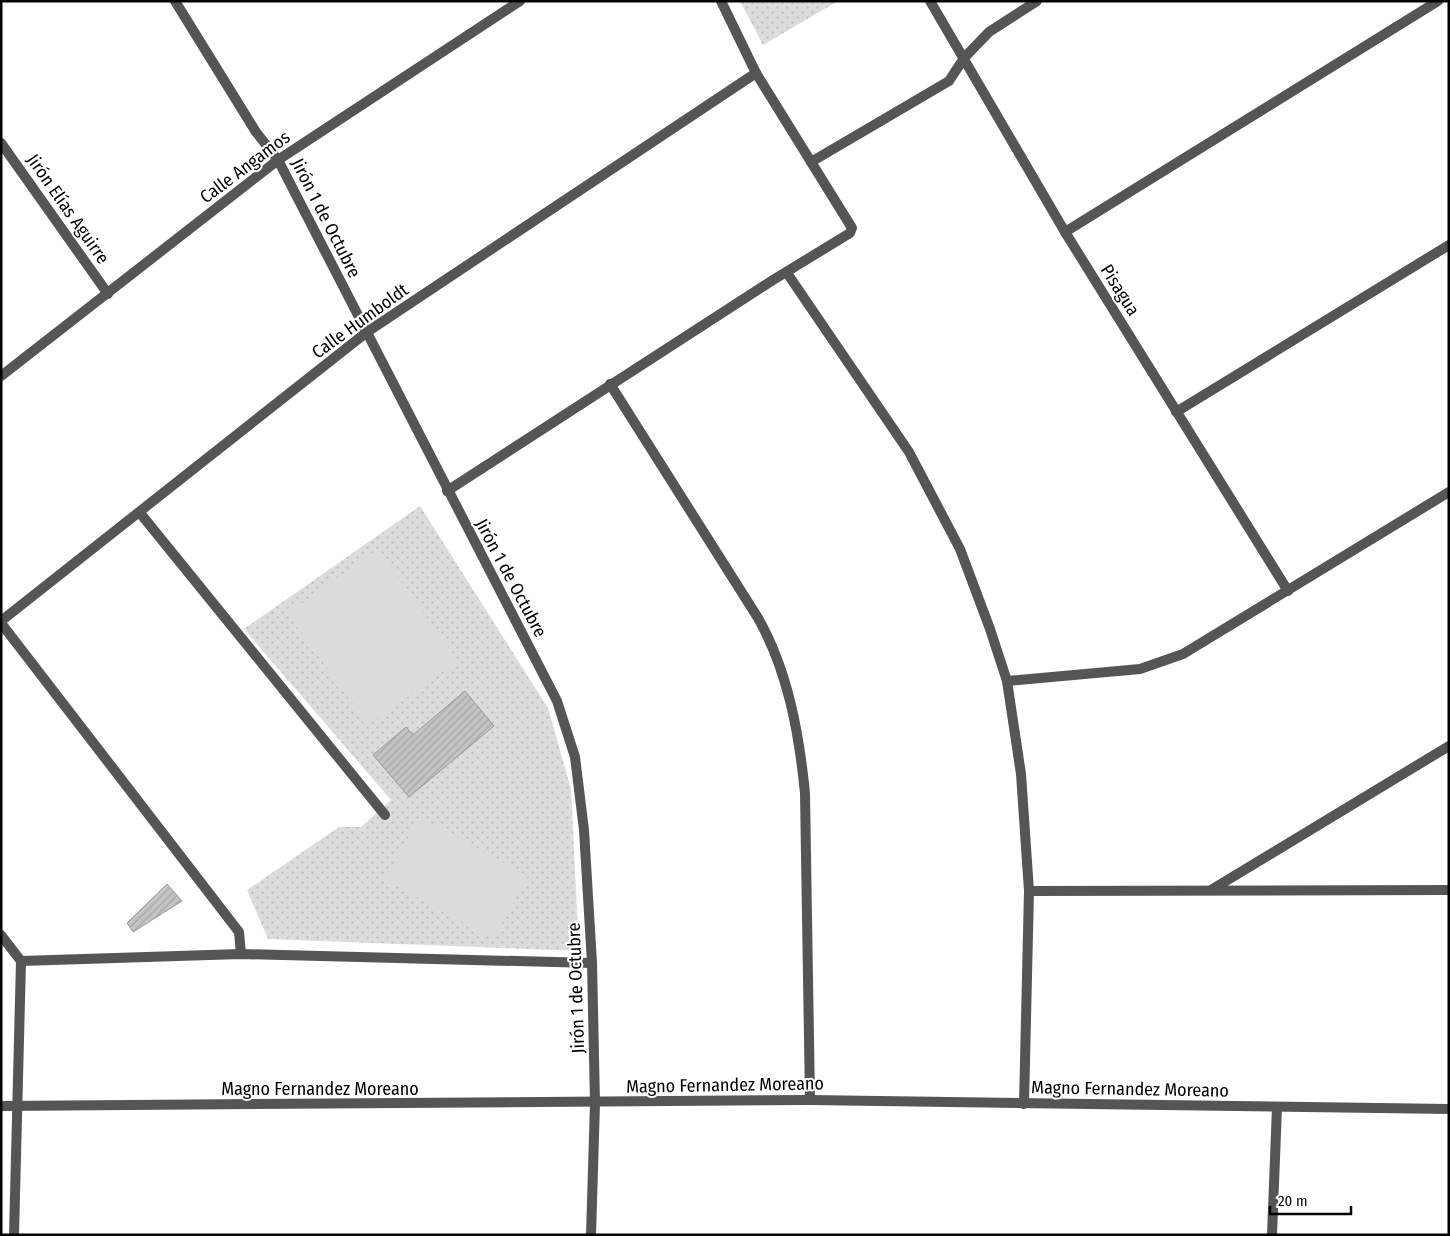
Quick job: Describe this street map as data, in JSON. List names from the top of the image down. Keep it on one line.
{"streets":{"street":["Calle Angamos","Jirón Elías Aguirre","Jirón 1 de Octubre","Pisagua","Calle Humboldt","Magno Fernandez Moreano"]},"crossings":[["Calle Angamos","Jirón Elías Aguirre"],["Calle Angamos","Jirón 1 de Octubre"],["Jirón 1 de Octubre","Calle Humboldt"],["Jirón 1 de Octubre","Magno Fernandez Moreano"]],"scale_bar":"20 m"}
